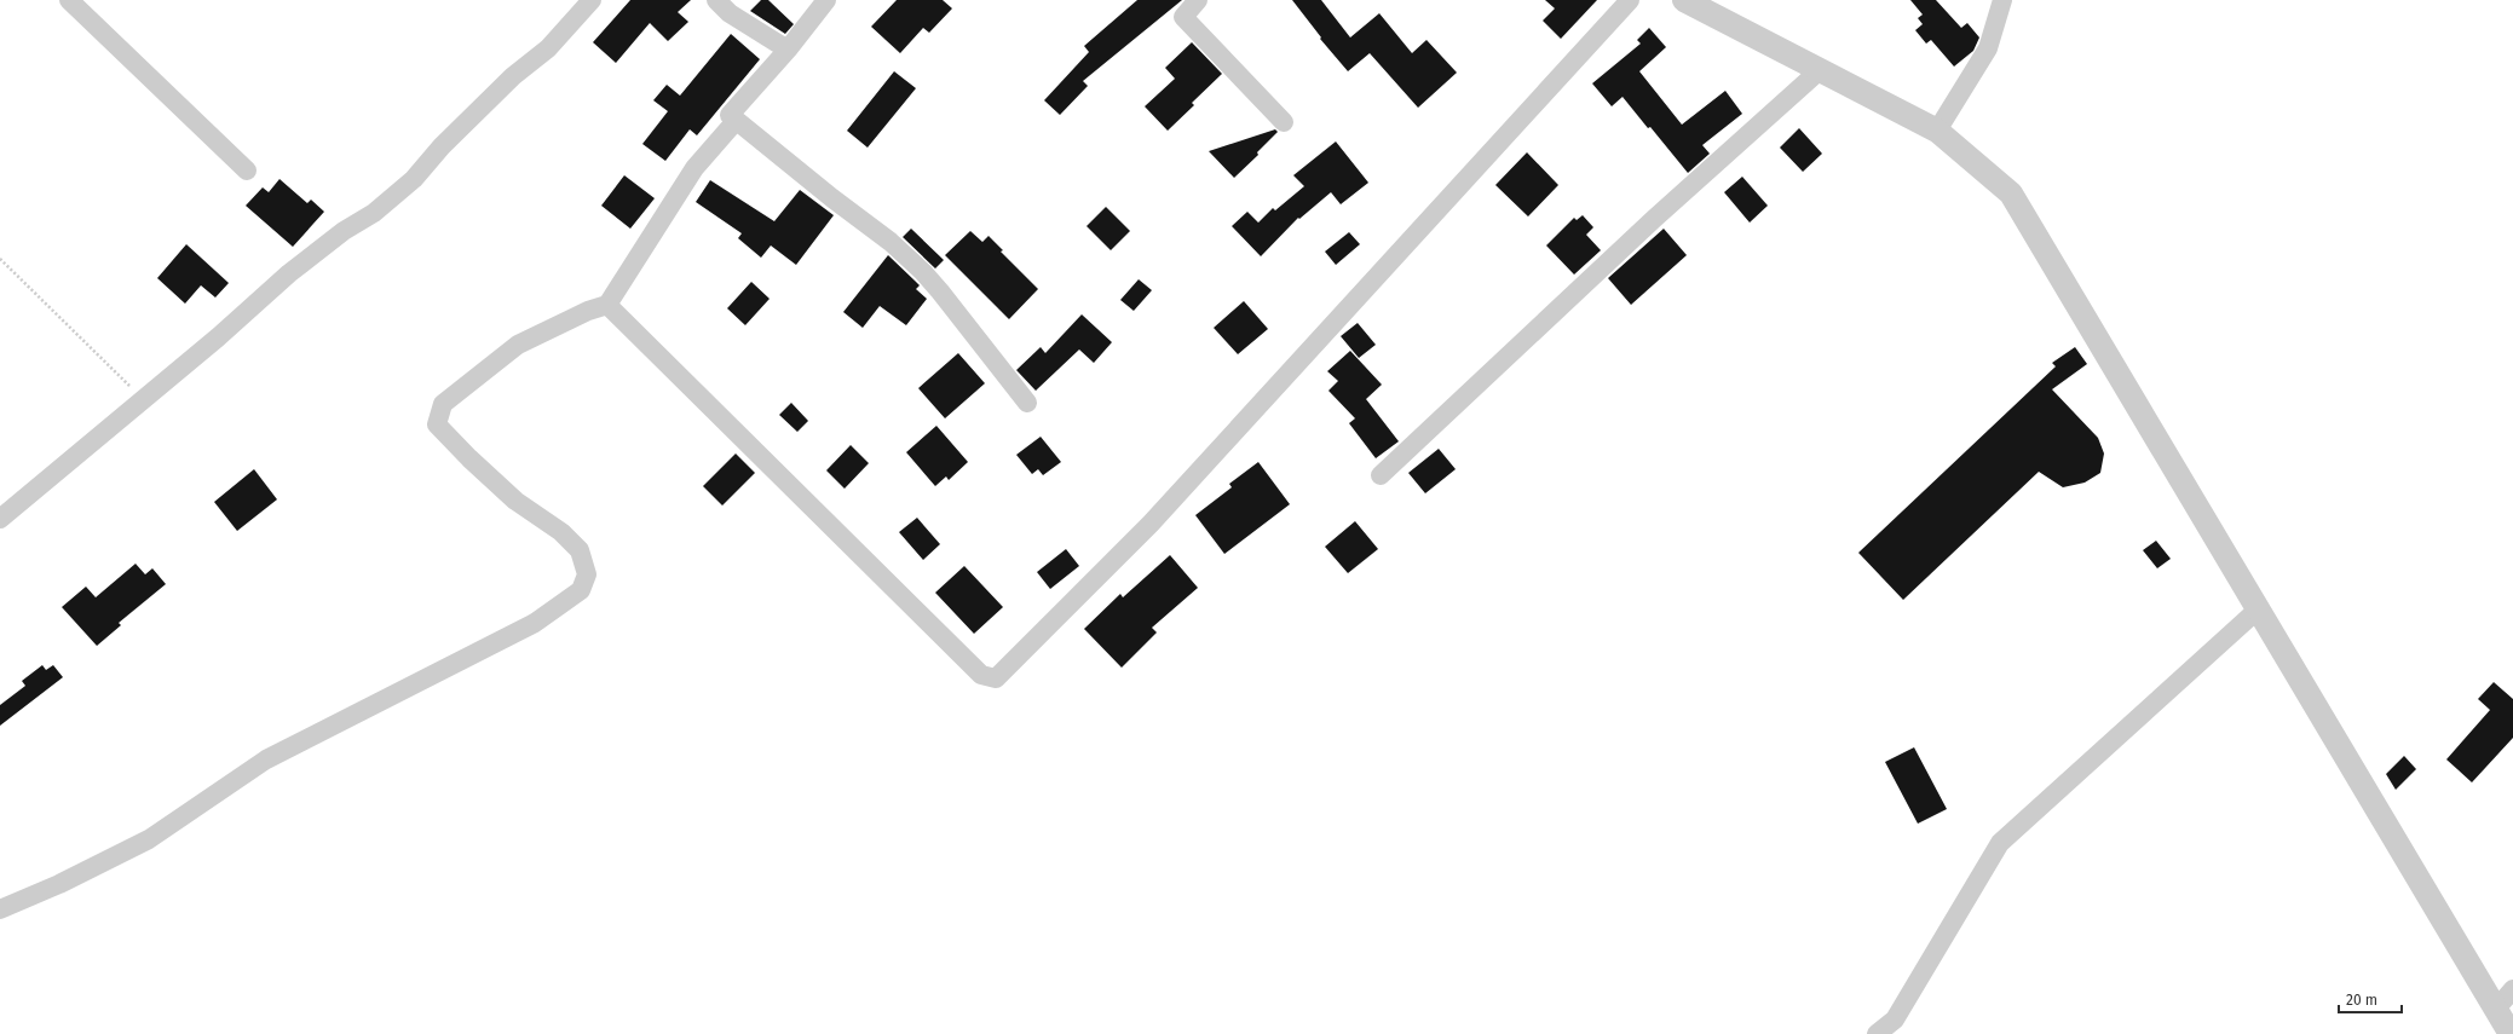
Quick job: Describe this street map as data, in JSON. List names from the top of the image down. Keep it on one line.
{"scale_bar":"20 m"}
